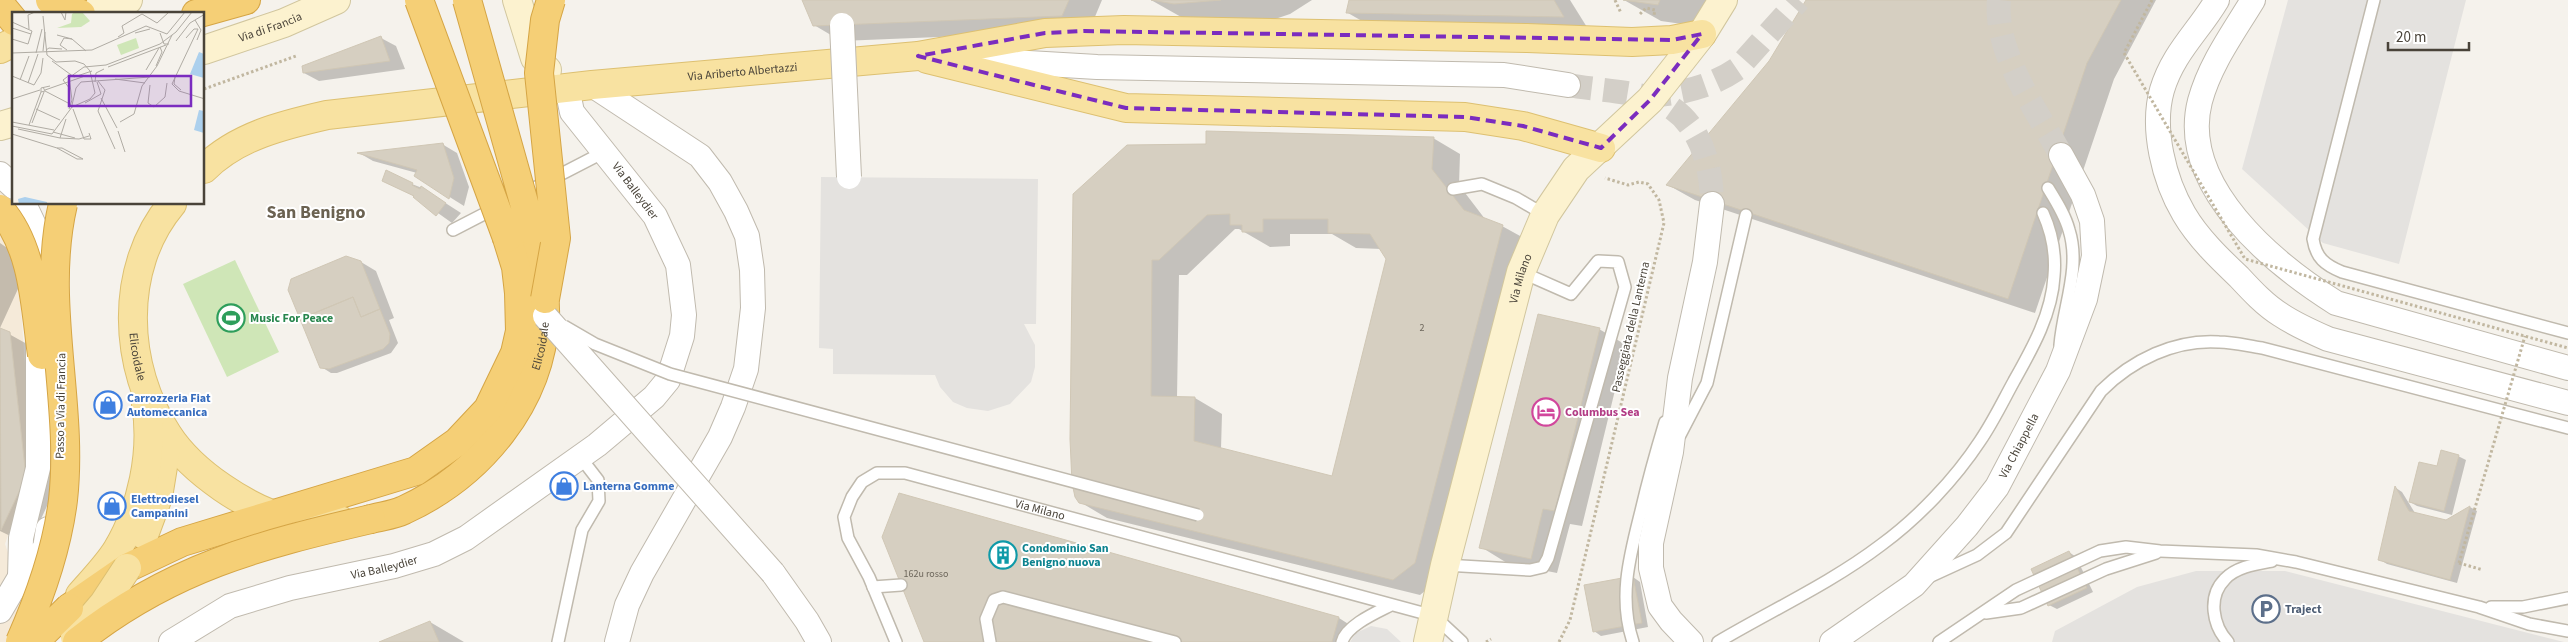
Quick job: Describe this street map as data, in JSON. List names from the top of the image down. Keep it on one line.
{"streets":{"highway":["Elicoidale"],"main road":["Via di Francia","Via Ariberto Albertazzi","Via Milano"],"street":["Via Balleydier","Passo a Via di Francia","Via Chiappella"],"path":["Passeggiata della Lanterna"]},"crossings":[["Via Ariberto Albertazzi","Via Balleydier"]],"districts":["San Benigno"],"places":{"sports":["Music For Peace"],"shop":["Carrozzeria Fiat Automeccanica","Lanterna Gomme","Elettrodiesel Campanini"],"hotel":["Columbus Sea"],"building":["Condominio San Benigno nuova"],"parking":["Traject"]},"house_numbers":["2","162u rosso"],"scale_bar":"20 m"}
